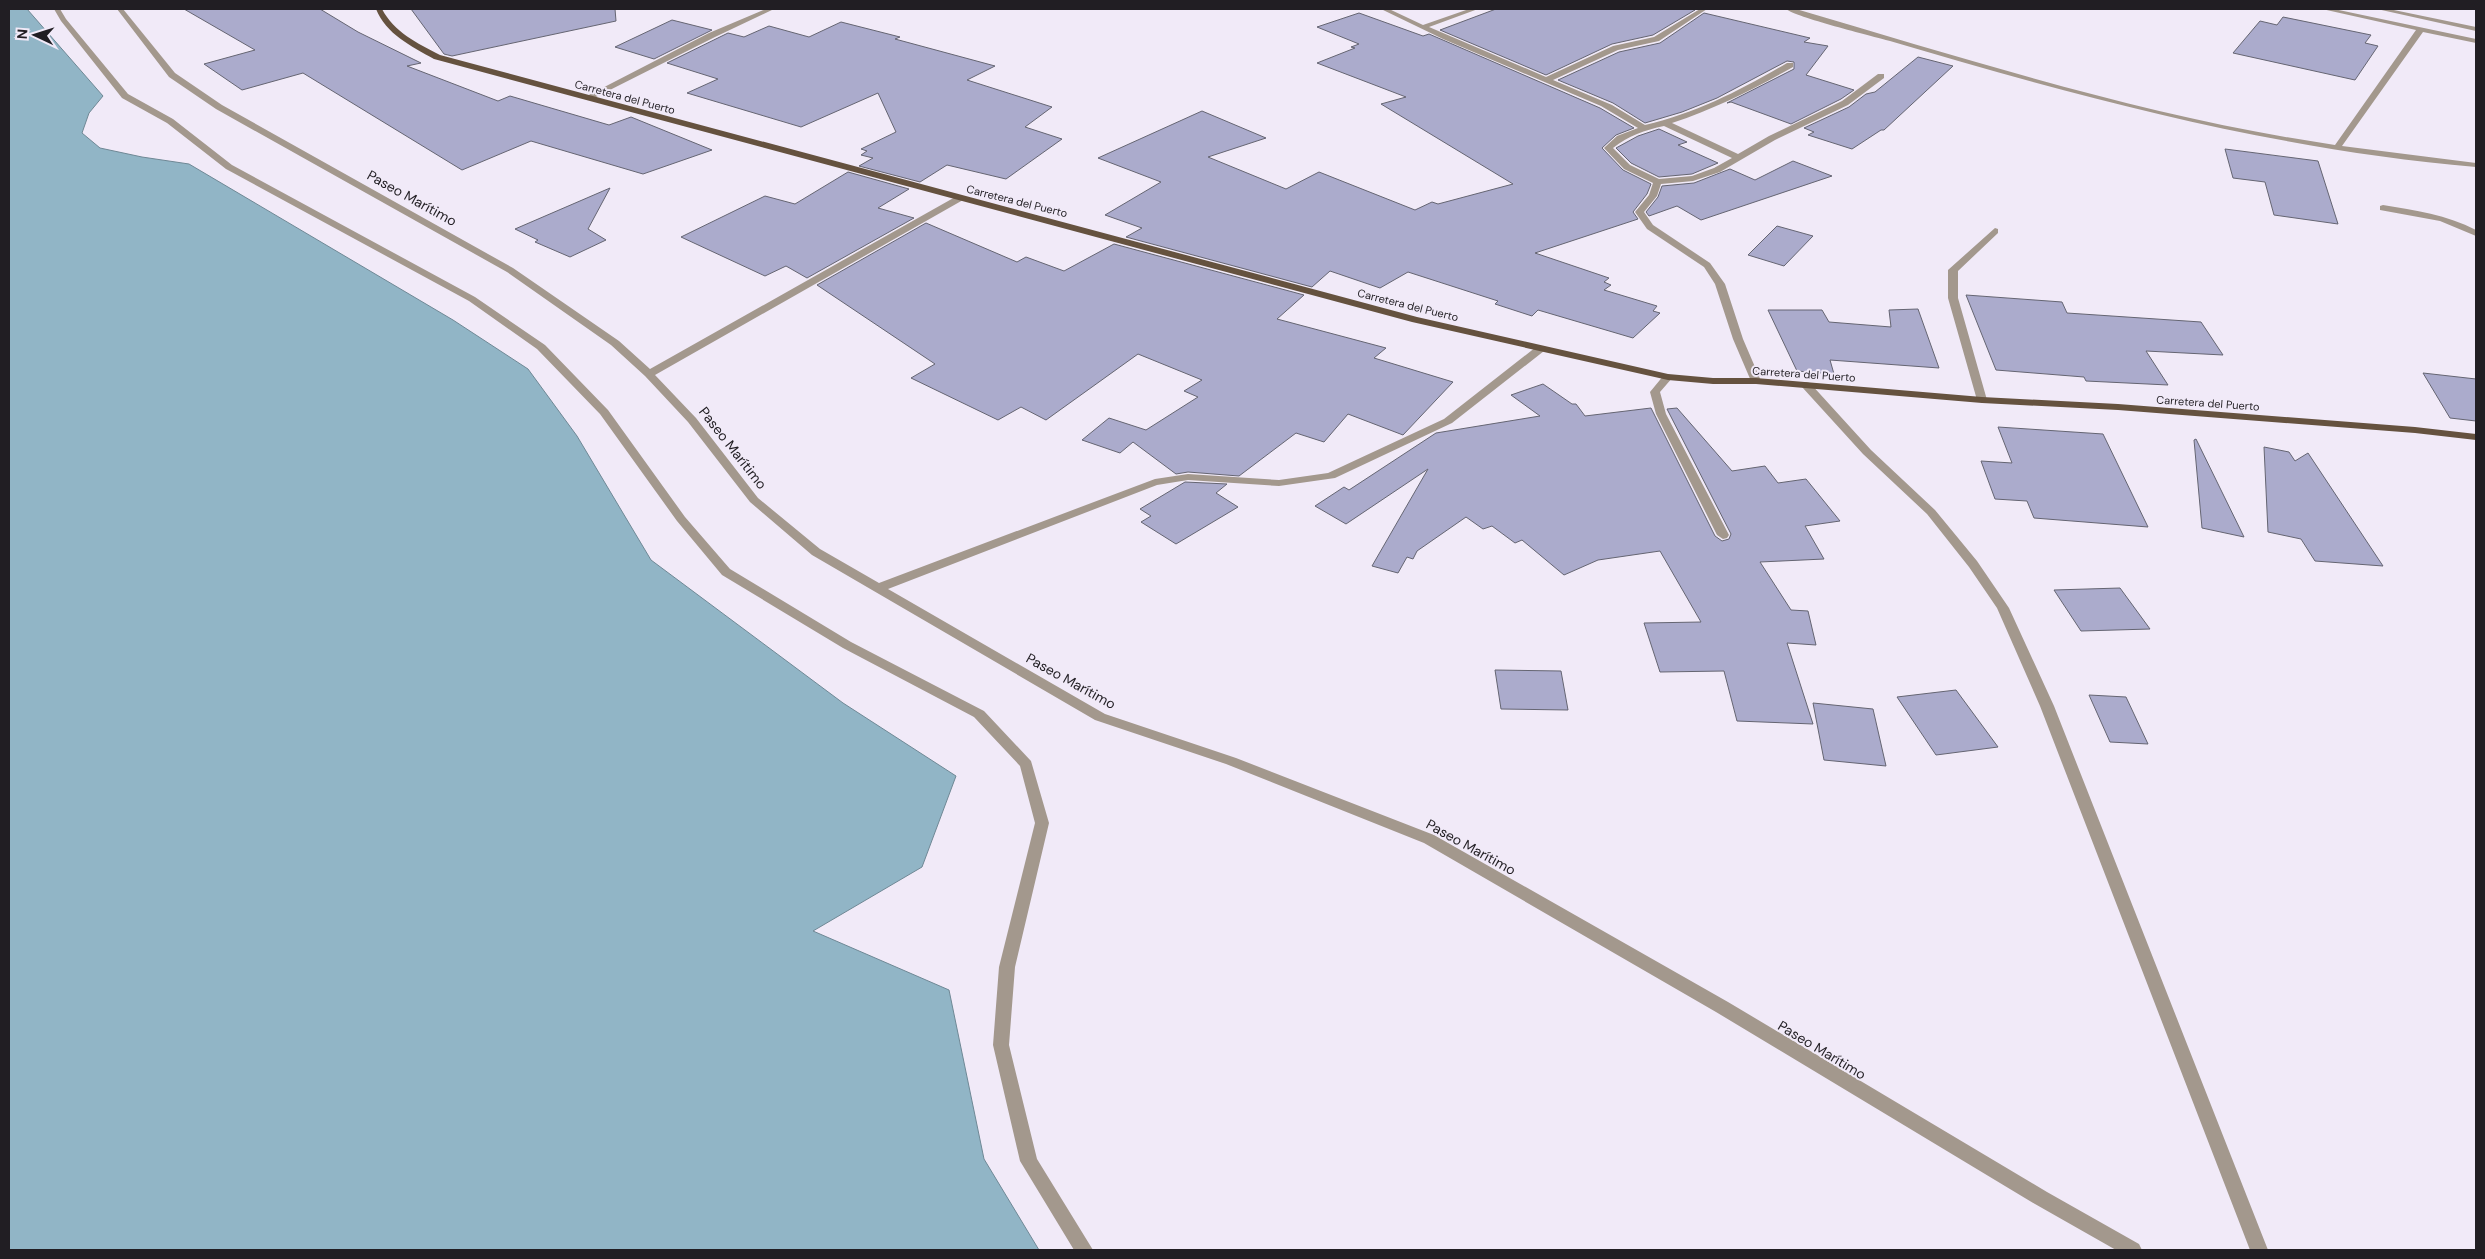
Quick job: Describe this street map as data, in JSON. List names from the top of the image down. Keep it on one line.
{"streets":{"main road":["Carretera del Puerto"],"street":["Paseo Marítimo"]},"north":"left"}
